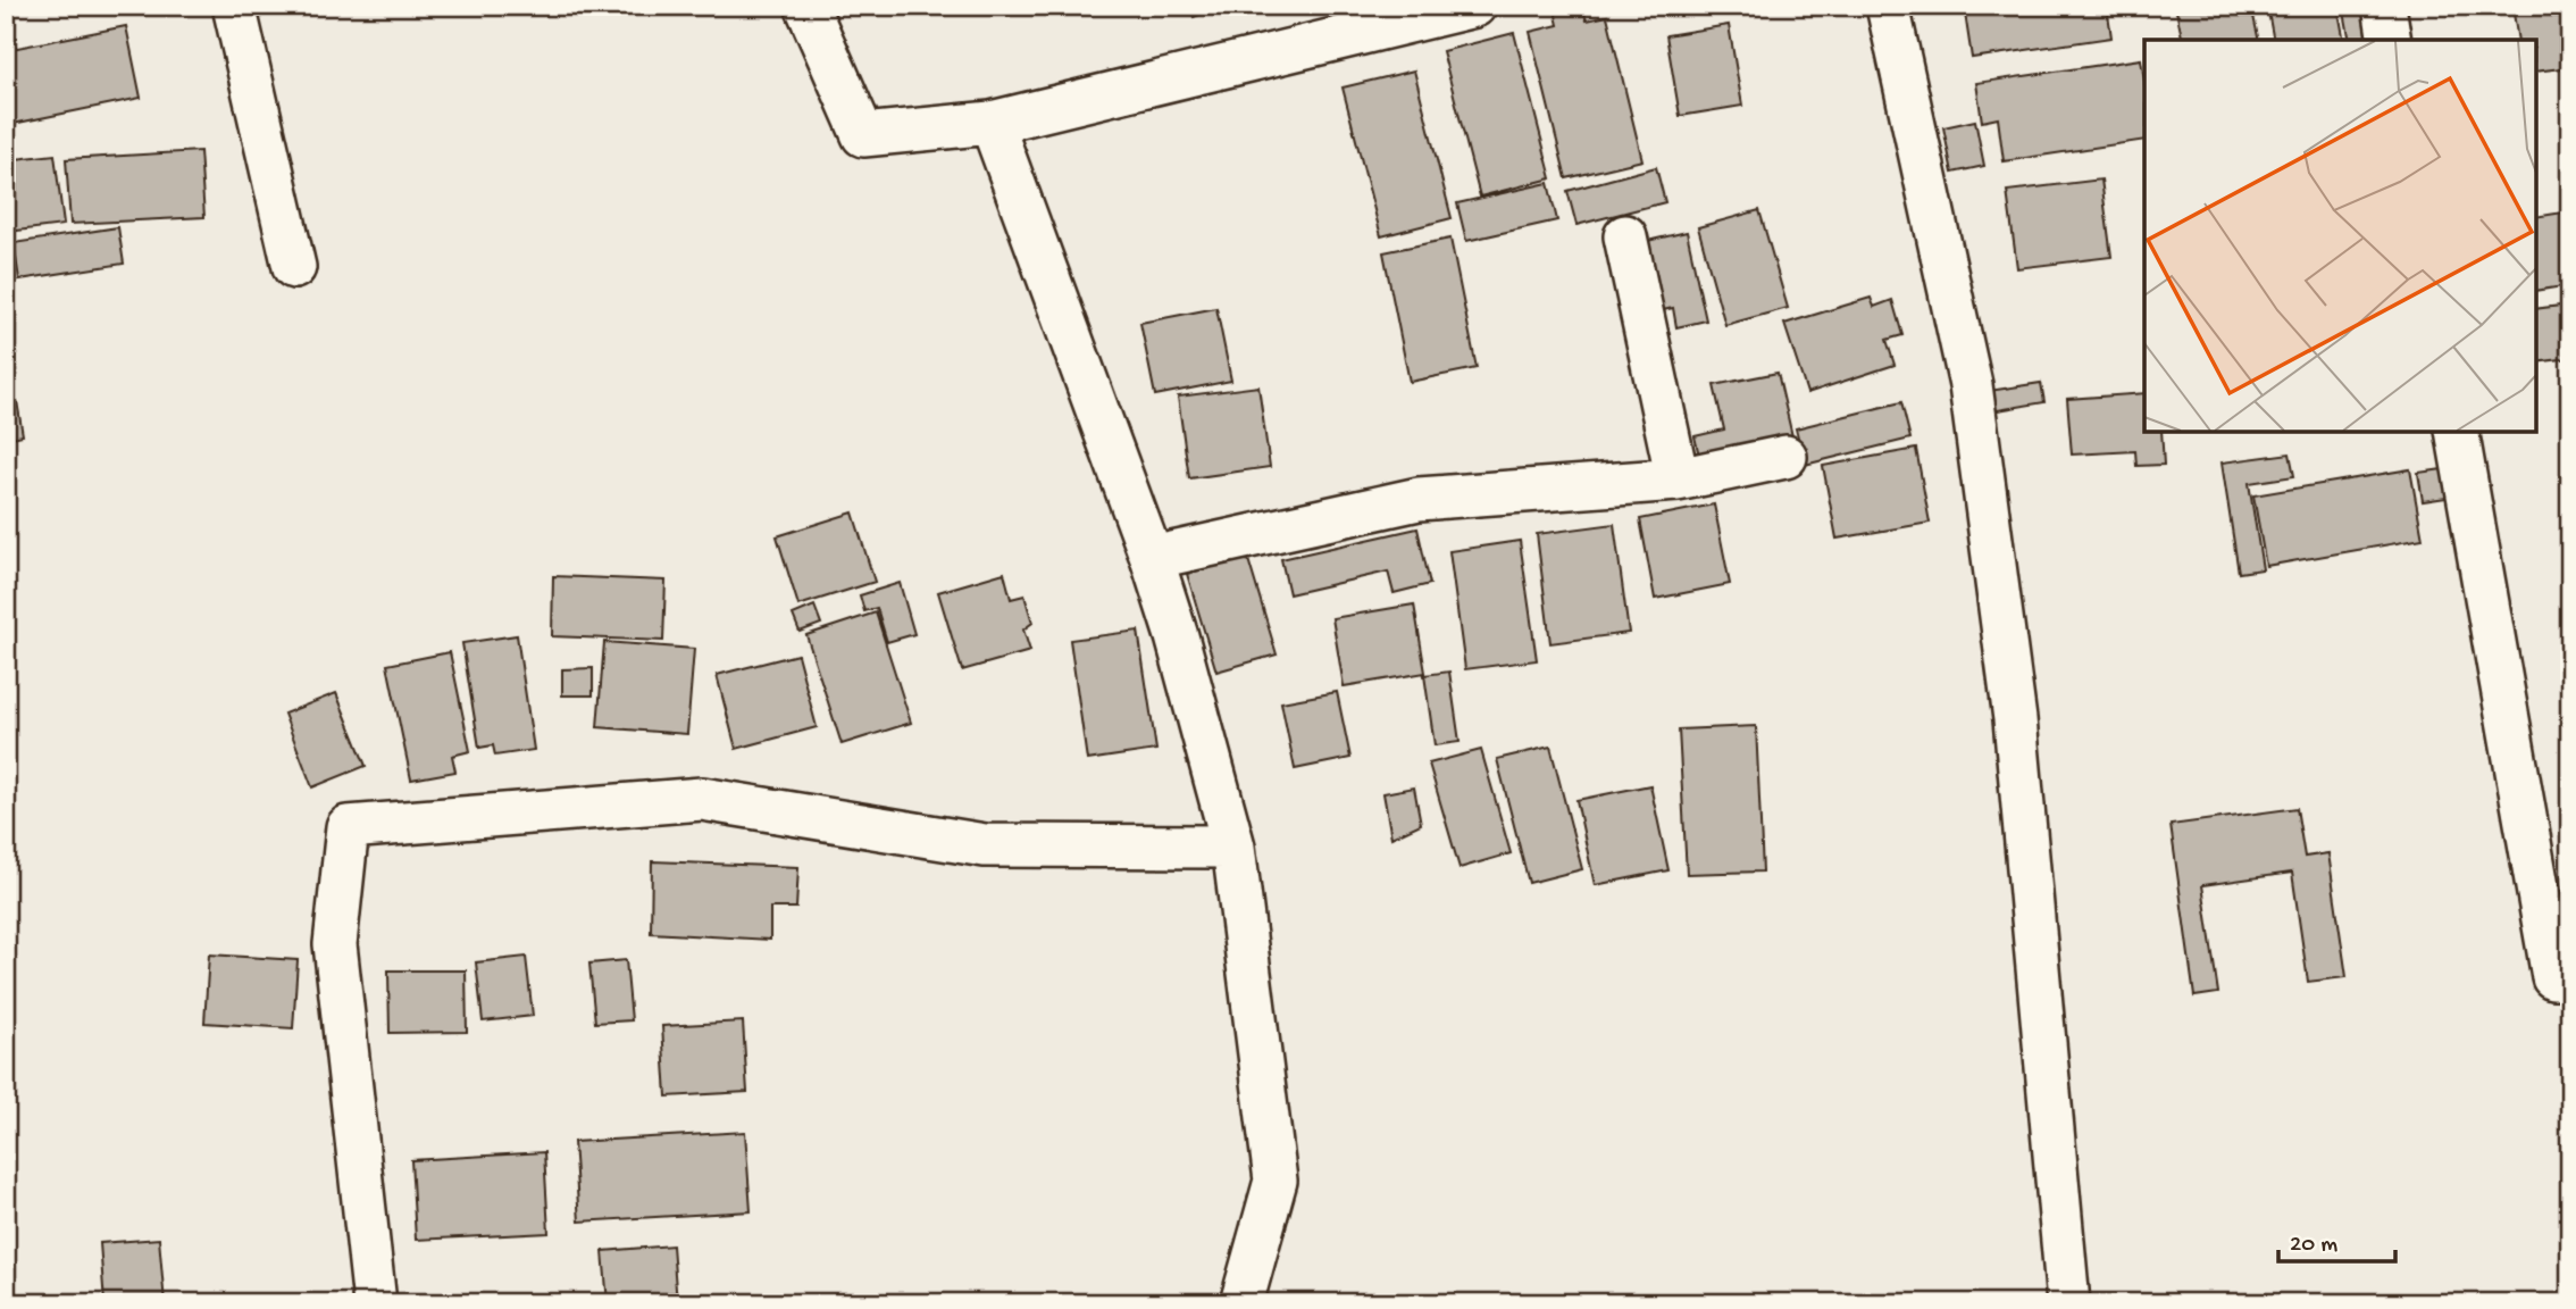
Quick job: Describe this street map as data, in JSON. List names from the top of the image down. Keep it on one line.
{"scale_bar":"20 m"}
